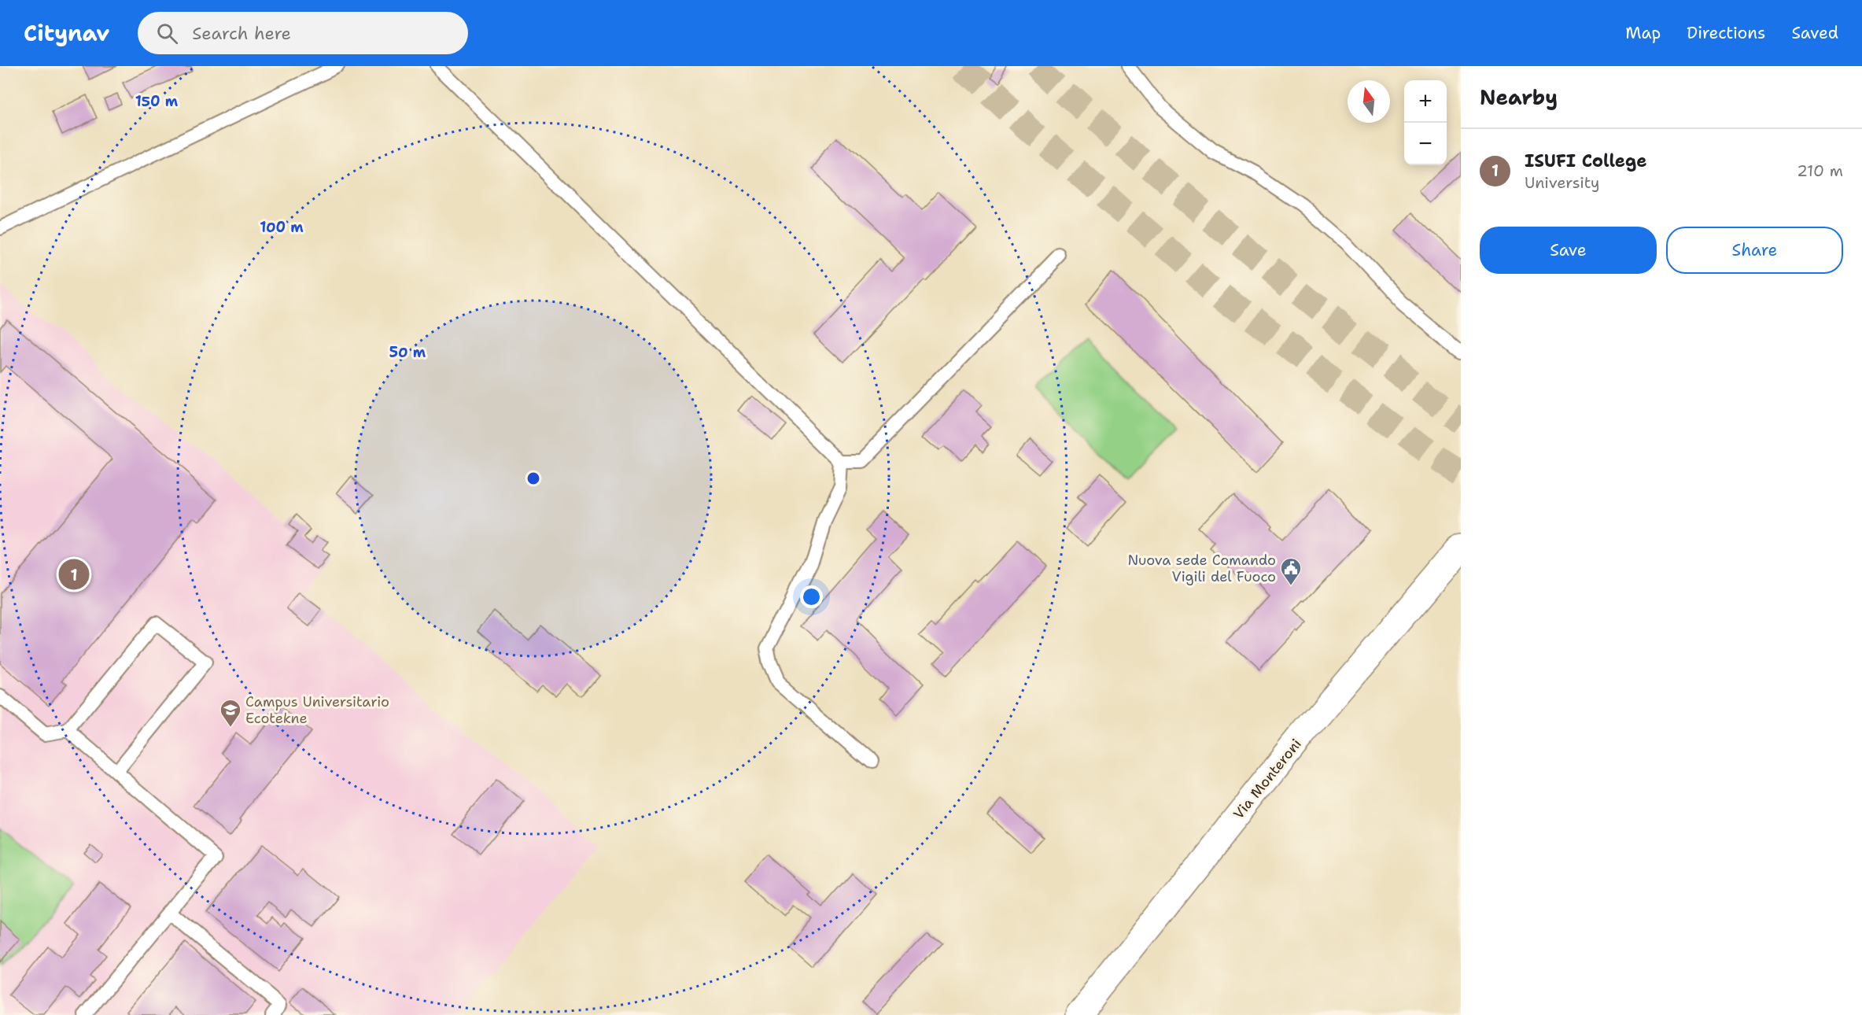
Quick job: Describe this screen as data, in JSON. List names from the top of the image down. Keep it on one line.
{"streets":{"main road":["Via Monteroni"]},"places":{"public building":["Nuova sede Comando Vigili del Fuoco"],"school or university":["Campus Universitario Ecotekne"]},"north":"top","page":{"header":"Citynav","search":"Search here","nav":["Map","Directions","Saved"],"heading":"Nearby","map_buttons":["+","−"],"list":[{"mark":"1","name":"ISUFI College","note":"University","value":"210 m"}],"buttons":["Save","Share"],"pins":"1"},"rings":["150 m","100 m","50 m"]}
